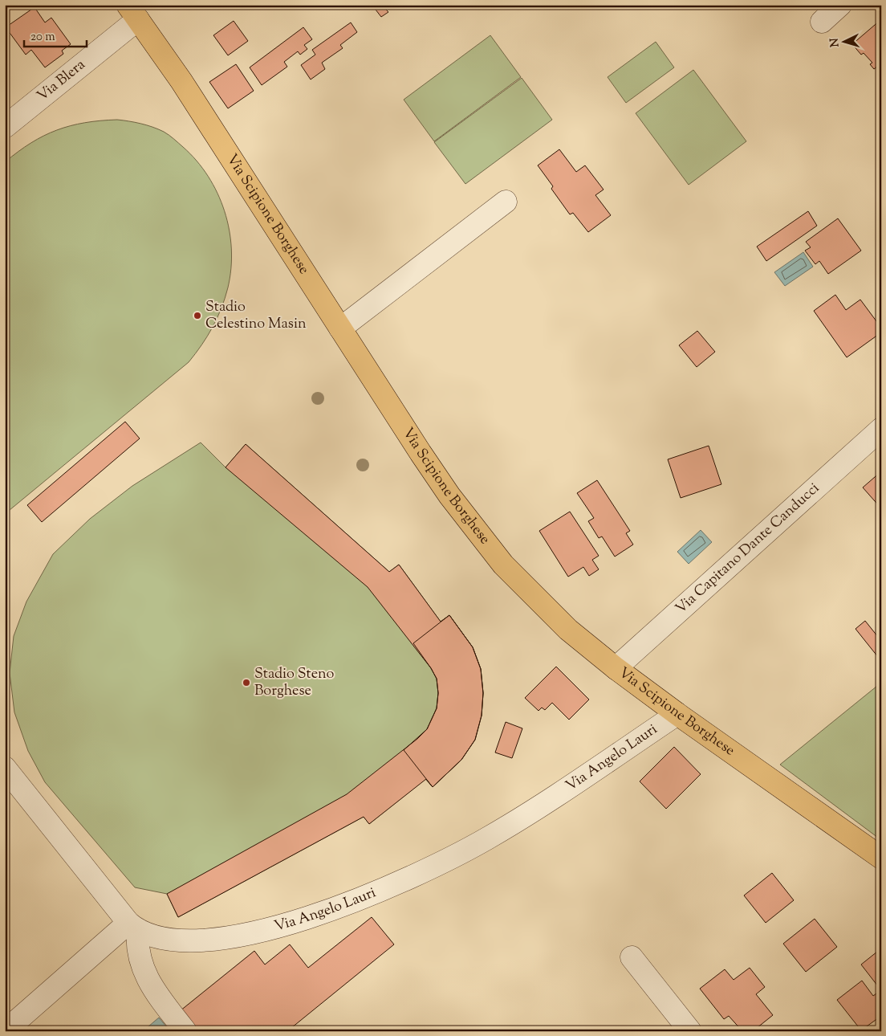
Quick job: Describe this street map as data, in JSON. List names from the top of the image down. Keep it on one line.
{"streets":{"main road":["Via Scipione Borghese"],"street":["Via Blera","Via Capitano Dante Canducci","Via Angelo Lauri"]},"crossings":[["Via Blera","Via Scipione Borghese"],["Via Scipione Borghese","Via Capitano Dante Canducci"],["Via Scipione Borghese","Via Angelo Lauri"]],"places":["Stadio Celestino Masin","Stadio Steno Borghese"],"scale_bar":"20 m","north":"left"}
